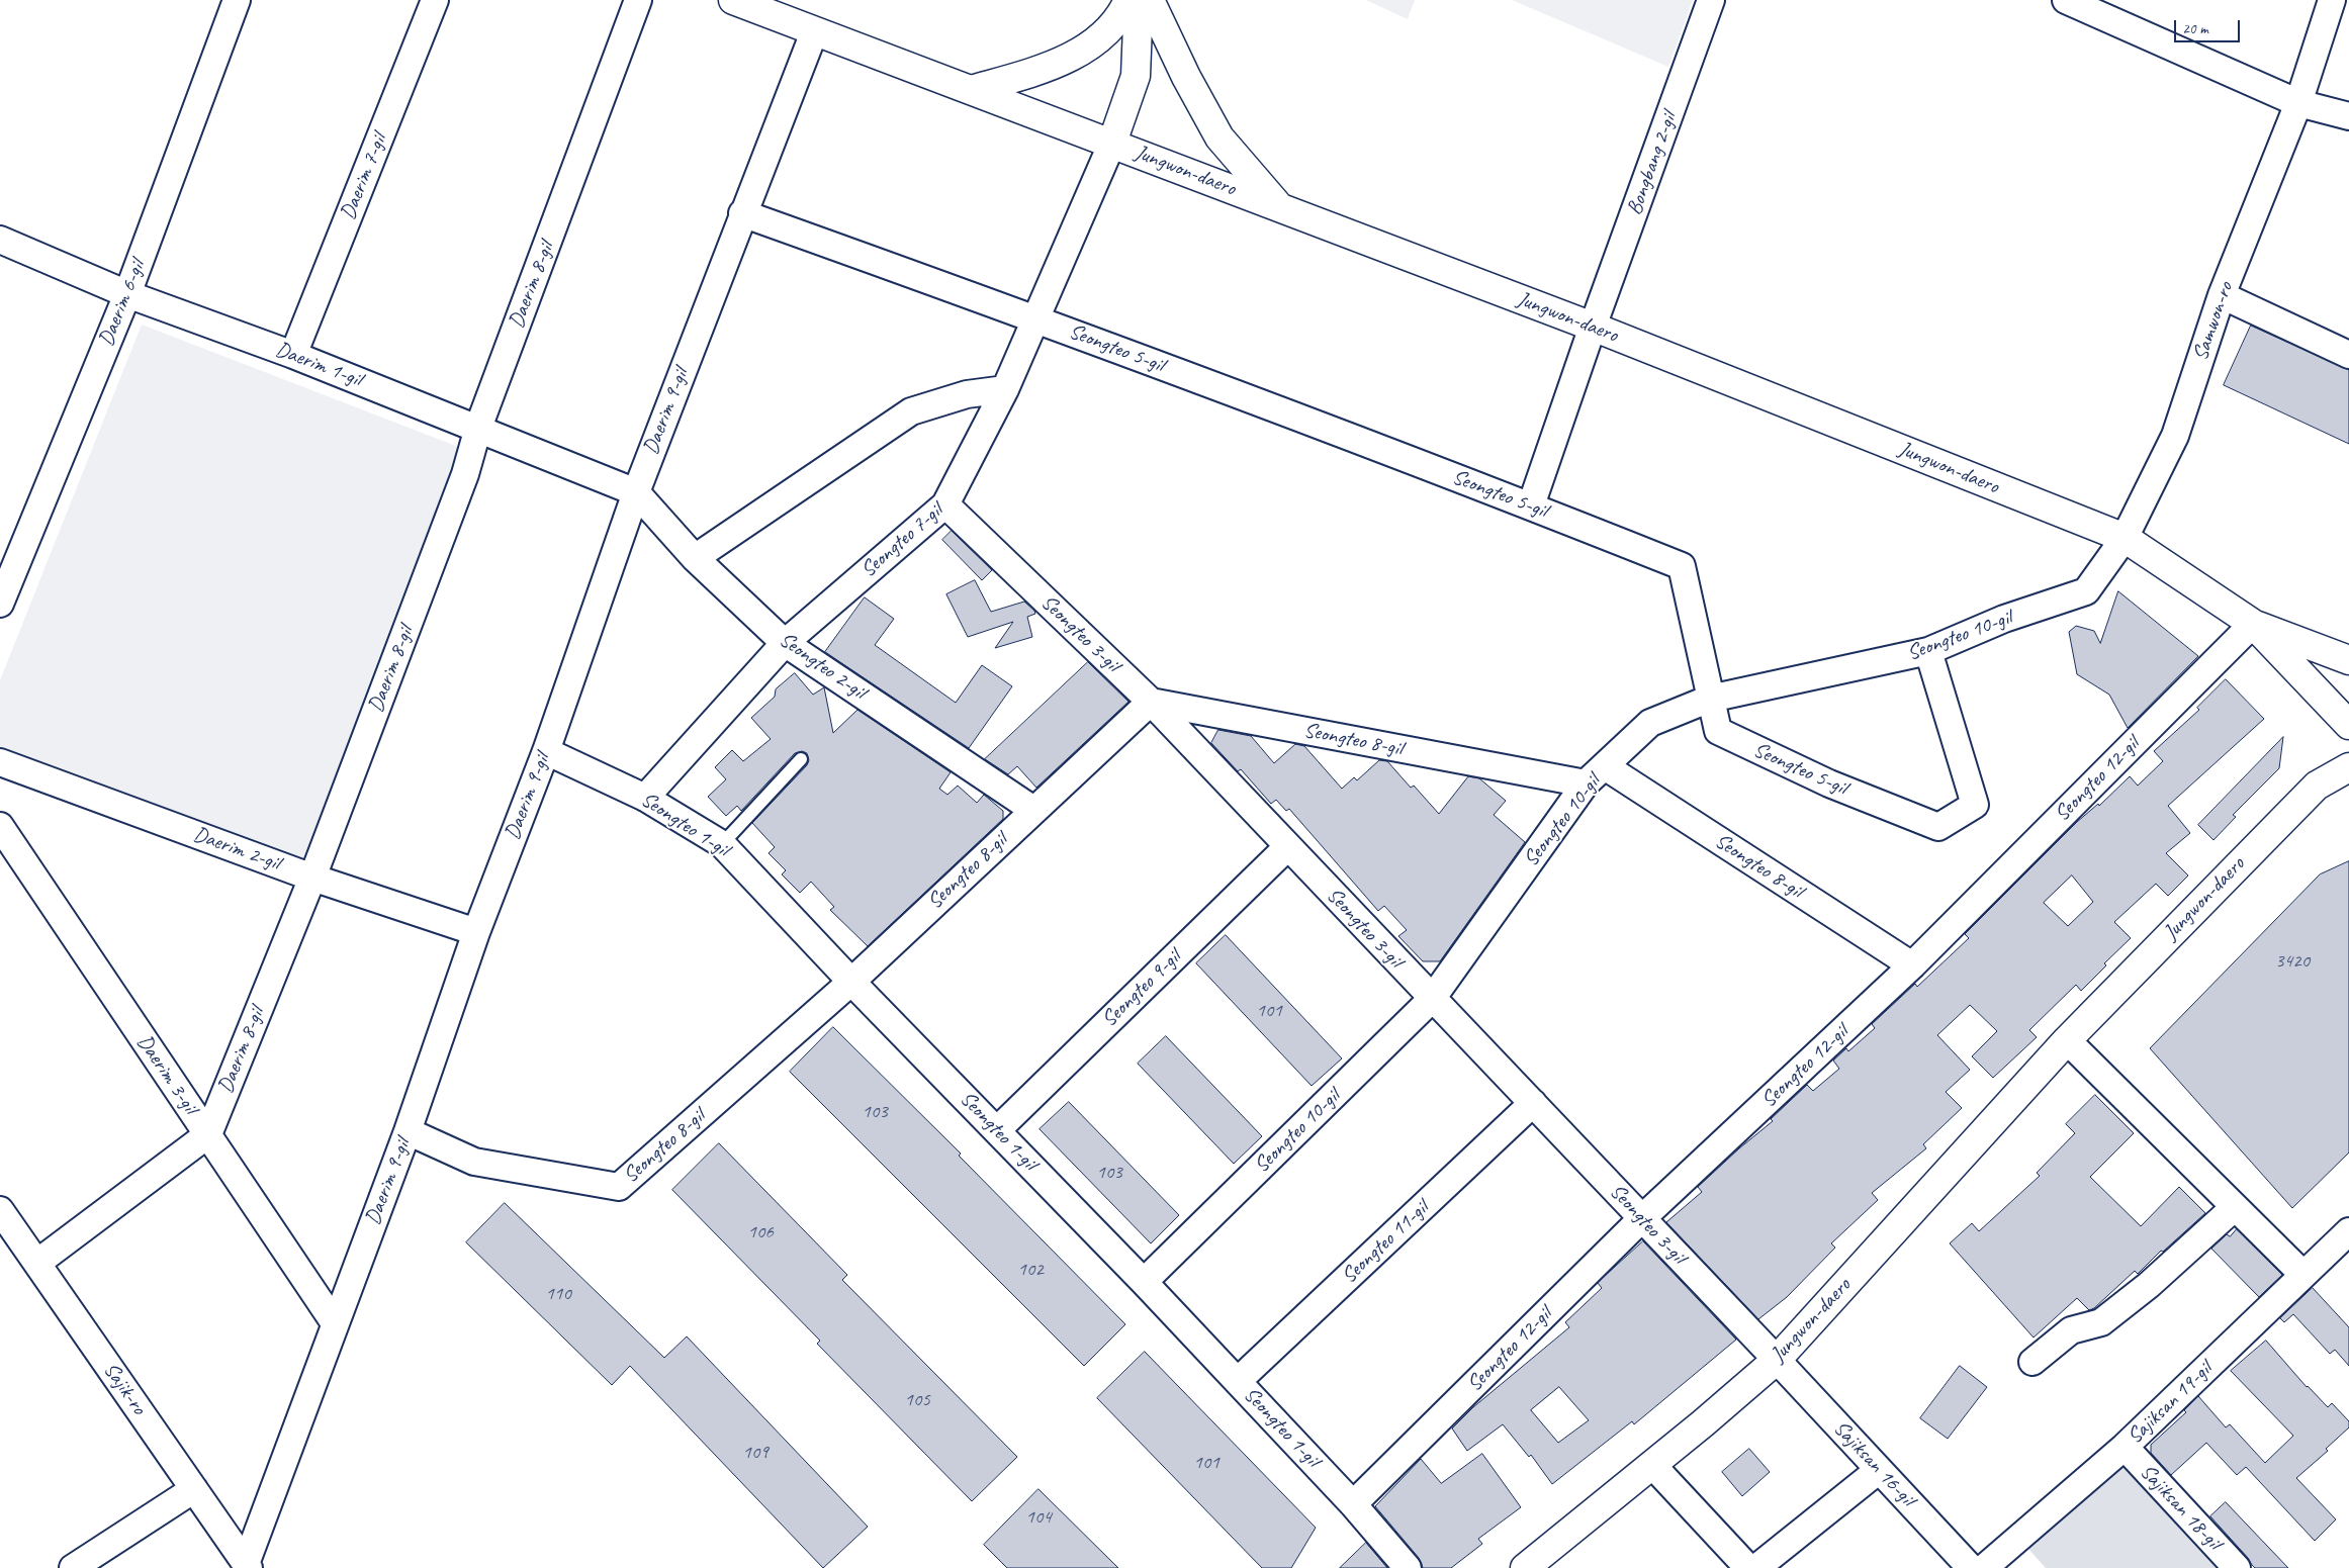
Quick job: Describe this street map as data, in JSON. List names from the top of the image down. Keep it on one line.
{"streets":{"street":["Bongbang 2-gil","Jungwon-daero","Daerim 7-gil","Daerim 8-gil","Daerim 6-gil","Samwon-ro","Seongteo 5-gil","Daerim 1-gil","Daerim 9-gil","Seongteo 7-gil","Seongteo 3-gil","Seongteo 10-gil","Seongteo 2-gil","Seongteo 8-gil","Seongteo 12-gil","Seongteo 1-gil","Daerim 2-gil","Seongteo 9-gil","Daerim 3-gil","Seongteo 11-gil","Sajik-ro","Sajiksan 19-gil","Sajiksan 16-gil","Sajiksan 18-gil"]},"crossings":[["Bongbang 2-gil","Jungwon-daero"],["Bongbang 2-gil","Seongteo 5-gil"],["Jungwon-daero","Samwon-ro"],["Jungwon-daero","Daerim 9-gil"],["Jungwon-daero","Seongteo 7-gil"],["Jungwon-daero","Seongteo 3-gil"],["Jungwon-daero","Seongteo 10-gil"],["Jungwon-daero","Seongteo 12-gil"],["Jungwon-daero","Sajiksan 16-gil"],["Daerim 7-gil","Daerim 1-gil"],["Daerim 8-gil","Daerim 1-gil"],["Daerim 8-gil","Daerim 2-gil"],["Daerim 8-gil","Daerim 3-gil"],["Daerim 6-gil","Daerim 1-gil"],["Samwon-ro","Seongteo 10-gil"],["Seongteo 5-gil","Daerim 9-gil"],["Seongteo 5-gil","Seongteo 7-gil"],["Seongteo 5-gil","Seongteo 10-gil"],["Daerim 1-gil","Daerim 9-gil"],["Daerim 1-gil","Seongteo 2-gil"],["Daerim 9-gil","Seongteo 2-gil"],["Daerim 9-gil","Seongteo 8-gil"],["Daerim 9-gil","Seongteo 1-gil"],["Daerim 9-gil","Daerim 2-gil"],["Daerim 9-gil","Daerim 3-gil"],["Daerim 9-gil","Sajik-ro"],["Seongteo 7-gil","Seongteo 3-gil"],["Seongteo 7-gil","Seongteo 2-gil"],["Seongteo 7-gil","Seongteo 1-gil"],["Seongteo 3-gil","Seongteo 10-gil"],["Seongteo 3-gil","Seongteo 8-gil"],["Seongteo 3-gil","Seongteo 12-gil"],["Seongteo 3-gil","Seongteo 9-gil"],["Seongteo 3-gil","Seongteo 11-gil"],["Seongteo 3-gil","Sajiksan 16-gil"],["Seongteo 10-gil","Seongteo 8-gil"],["Seongteo 10-gil","Seongteo 1-gil"],["Seongteo 2-gil","Seongteo 8-gil"],["Seongteo 8-gil","Seongteo 12-gil"],["Seongteo 8-gil","Seongteo 1-gil"],["Seongteo 12-gil","Seongteo 1-gil"],["Seongteo 1-gil","Seongteo 9-gil"],["Seongteo 1-gil","Seongteo 11-gil"],["Sajiksan 19-gil","Sajiksan 18-gil"]],"house_numbers":["3420","101","103","103","106","102","110","105","109","101","104"],"scale_bar":"20 m"}
